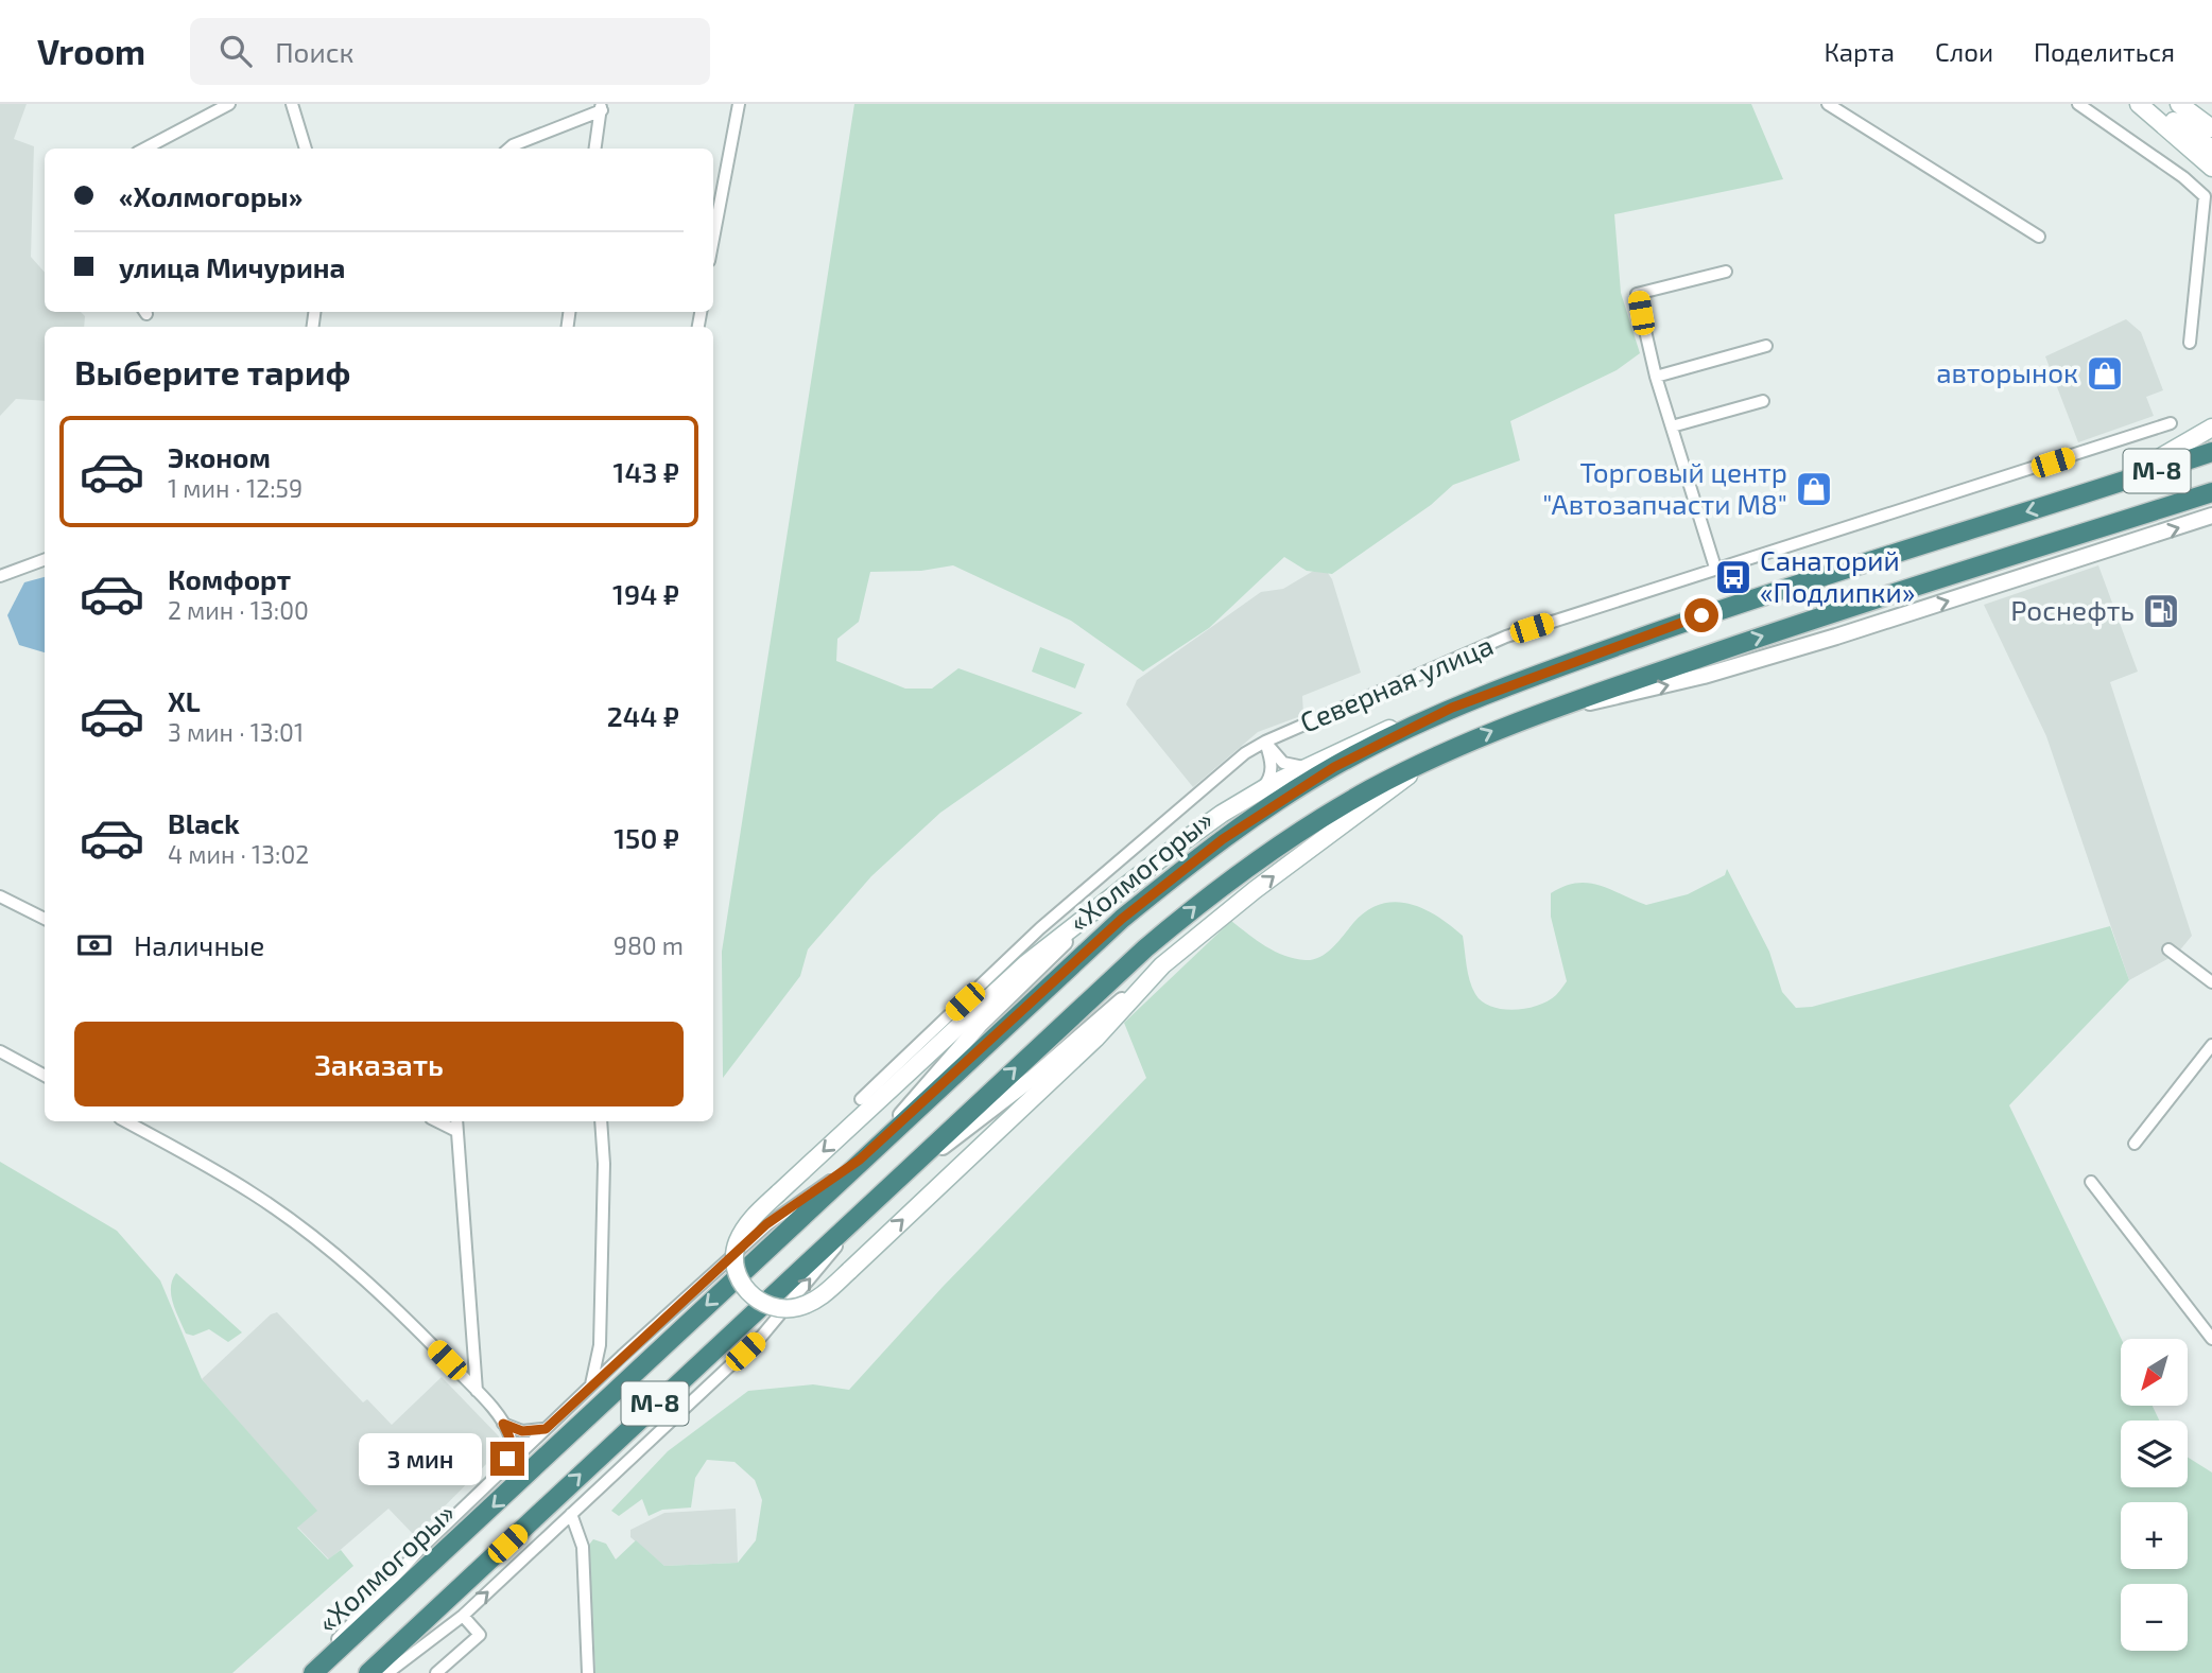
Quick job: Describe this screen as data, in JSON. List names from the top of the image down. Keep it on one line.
{"streets":{"highway":["М-8","«Холмогоры»"],"street":["Северная улица"]},"places":{"shop":["авторынок","Торговый центр \"Автозапчасти М8\""],"bus stop":["Санаторий «Подлипки»"],"fuel station":["Роснефть"]},"north":"bottom left","page":{"header":"Vroom","search":"Поиск","nav":["Карта","Слои","Поделиться"],"banner":["«Холмогоры»","улица Мичурина"],"heading":"Выберите тариф","list":[{"name":"Эконом","note":"1 мин · 12:59","value":"143 ₽"},{"name":"Комфорт","note":"2 мин · 13:00","value":"194 ₽"},{"name":"XL","note":"3 мин · 13:01","value":"244 ₽"},{"name":"Black","note":"4 мин · 13:02","value":"150 ₽"}],"pay":["Наличные","980 m"],"buttons":"Заказать","map_buttons":["+","−"],"bubble":"3 мин"}}
